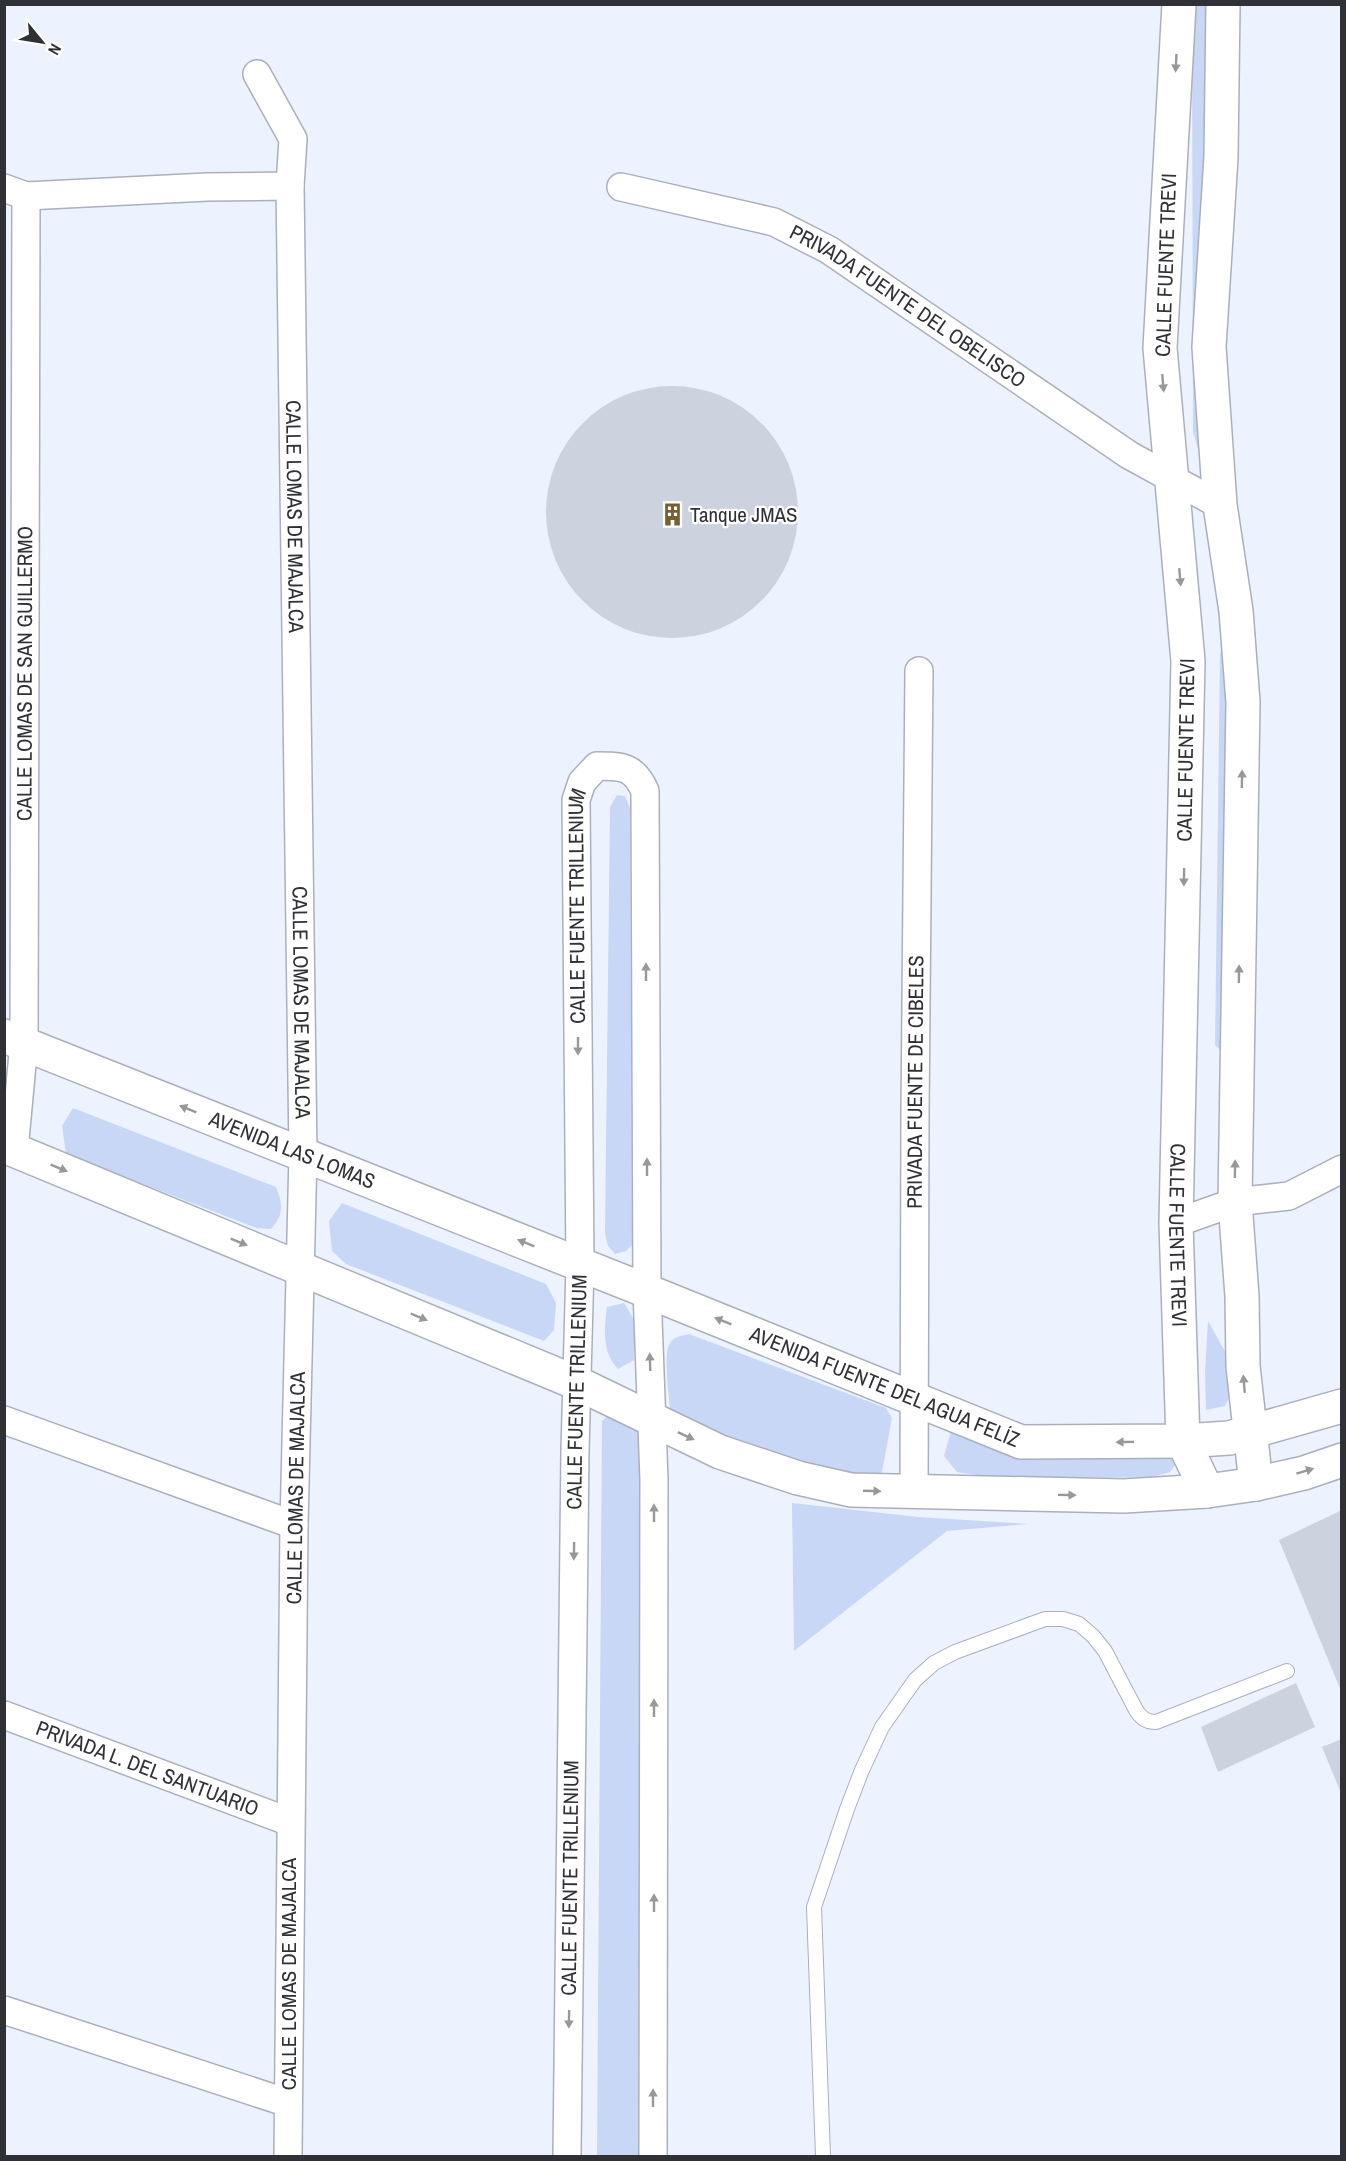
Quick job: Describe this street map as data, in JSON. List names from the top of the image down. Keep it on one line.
{"streets":{"street":["CALLE FUENTE TREVI","PRIVADA FUENTE DEL OBELISCO","CALLE LOMAS DE MAJALCA","CALLE LOMAS DE SAN GUILLERMO","CALLE FUENTE TRILLENIUM","PRIVADA FUENTE DE CIBELES","AVENIDA LAS LOMAS","AVENIDA FUENTE DEL AGUA FELÍZ","PRIVADA L. DEL SANTUARIO"]},"crossings":[["CALLE FUENTE TREVI","PRIVADA FUENTE DEL OBELISCO"],["CALLE FUENTE TREVI","AVENIDA FUENTE DEL AGUA FELÍZ"],["CALLE LOMAS DE MAJALCA","AVENIDA LAS LOMAS"],["CALLE LOMAS DE MAJALCA","PRIVADA L. DEL SANTUARIO"],["CALLE LOMAS DE SAN GUILLERMO","AVENIDA LAS LOMAS"],["CALLE FUENTE TRILLENIUM","AVENIDA LAS LOMAS"],["CALLE FUENTE TRILLENIUM","AVENIDA FUENTE DEL AGUA FELÍZ"],["PRIVADA FUENTE DE CIBELES","AVENIDA FUENTE DEL AGUA FELÍZ"],["AVENIDA LAS LOMAS","AVENIDA FUENTE DEL AGUA FELÍZ"]],"places":{"building":["Tanque JMAS"]},"north":"bottom right"}
